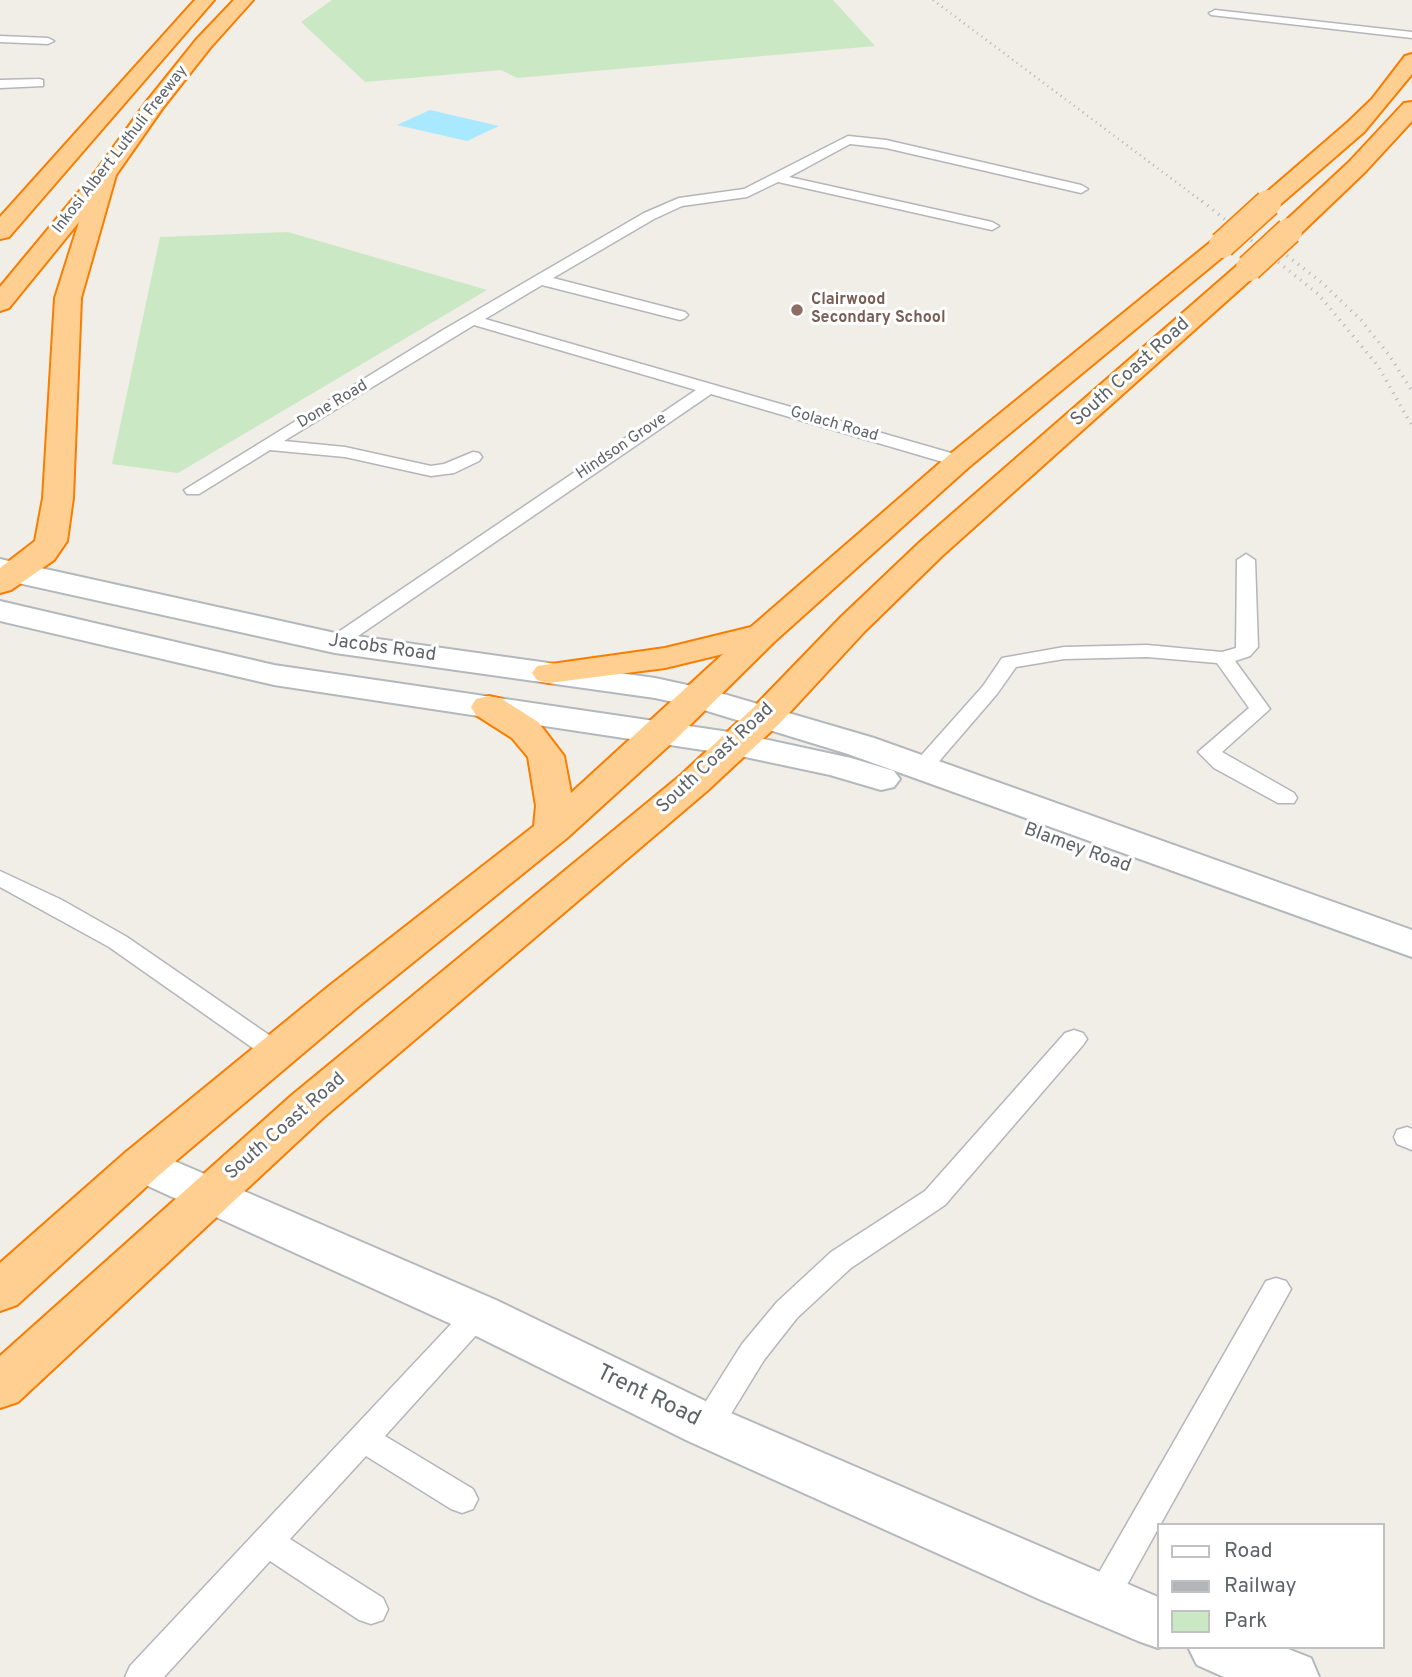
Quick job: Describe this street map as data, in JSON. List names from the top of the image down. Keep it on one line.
{"streets":{"highway":["Inkosi Albert Luthuli Freeway","South Coast Road"],"street":["Jacobs Road","Blamey Road","Trent Road"],"lane":["Done Road","Golach Road","Hindson Grove"]},"crossings":[["South Coast Road","Golach Road"],["South Coast Road","Jacobs Road"],["South Coast Road","Blamey Road"],["South Coast Road","Trent Road"],["Golach Road","Hindson Grove"],["Hindson Grove","Jacobs Road"],["Jacobs Road","Blamey Road"]],"places":["Clairwood Secondary School"],"legend":["Road","Railway","Park"]}
